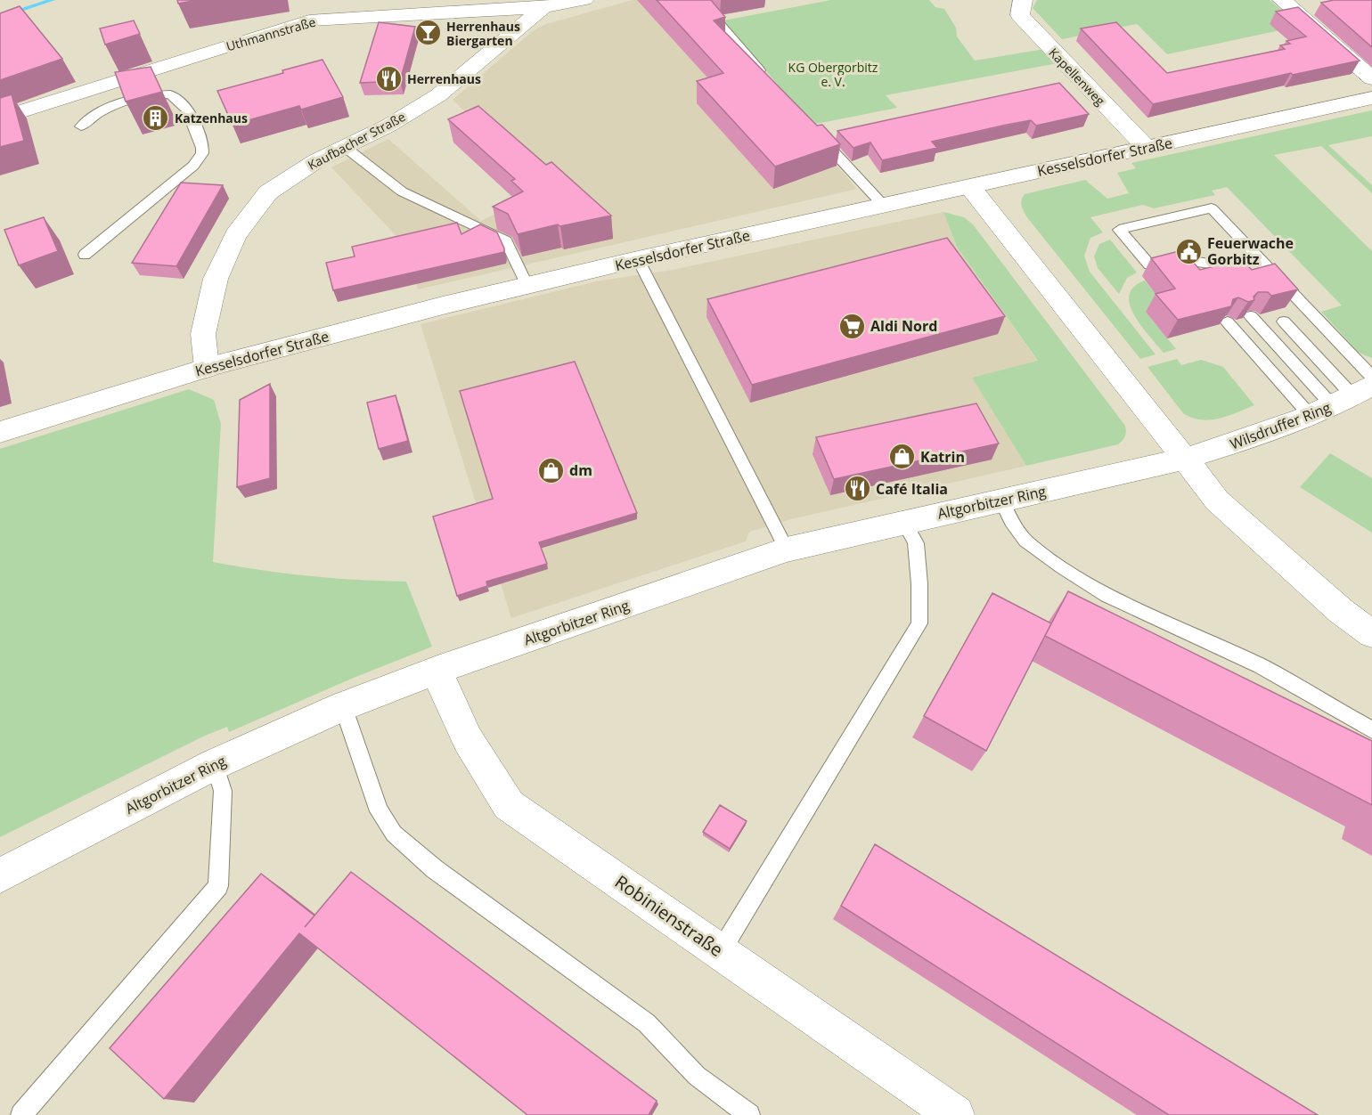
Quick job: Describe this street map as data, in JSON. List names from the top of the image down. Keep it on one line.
{"streets":{"street":["Uthmannstraße","Kapellenweg","Kaufbacher Straße","Kesselsdorfer Straße","Wilsdruffer Ring","Altgorbitzer Ring","Robinienstraße"]},"crossings":[["Uthmannstraße","Kaufbacher Straße"],["Kapellenweg","Kesselsdorfer Straße"],["Kaufbacher Straße","Kesselsdorfer Straße"],["Wilsdruffer Ring","Altgorbitzer Ring"],["Altgorbitzer Ring","Robinienstraße"]],"parks":["KG Obergorbitz e. V."],"places":{"bar":["Herrenhaus Biergarten"],"restaurant":["Herrenhaus","Café Italia"],"building":["Katzenhaus"],"public building":["Feuerwache Gorbitz"],"supermarket":["Aldi Nord"],"shop":["Katrin","dm"]}}
